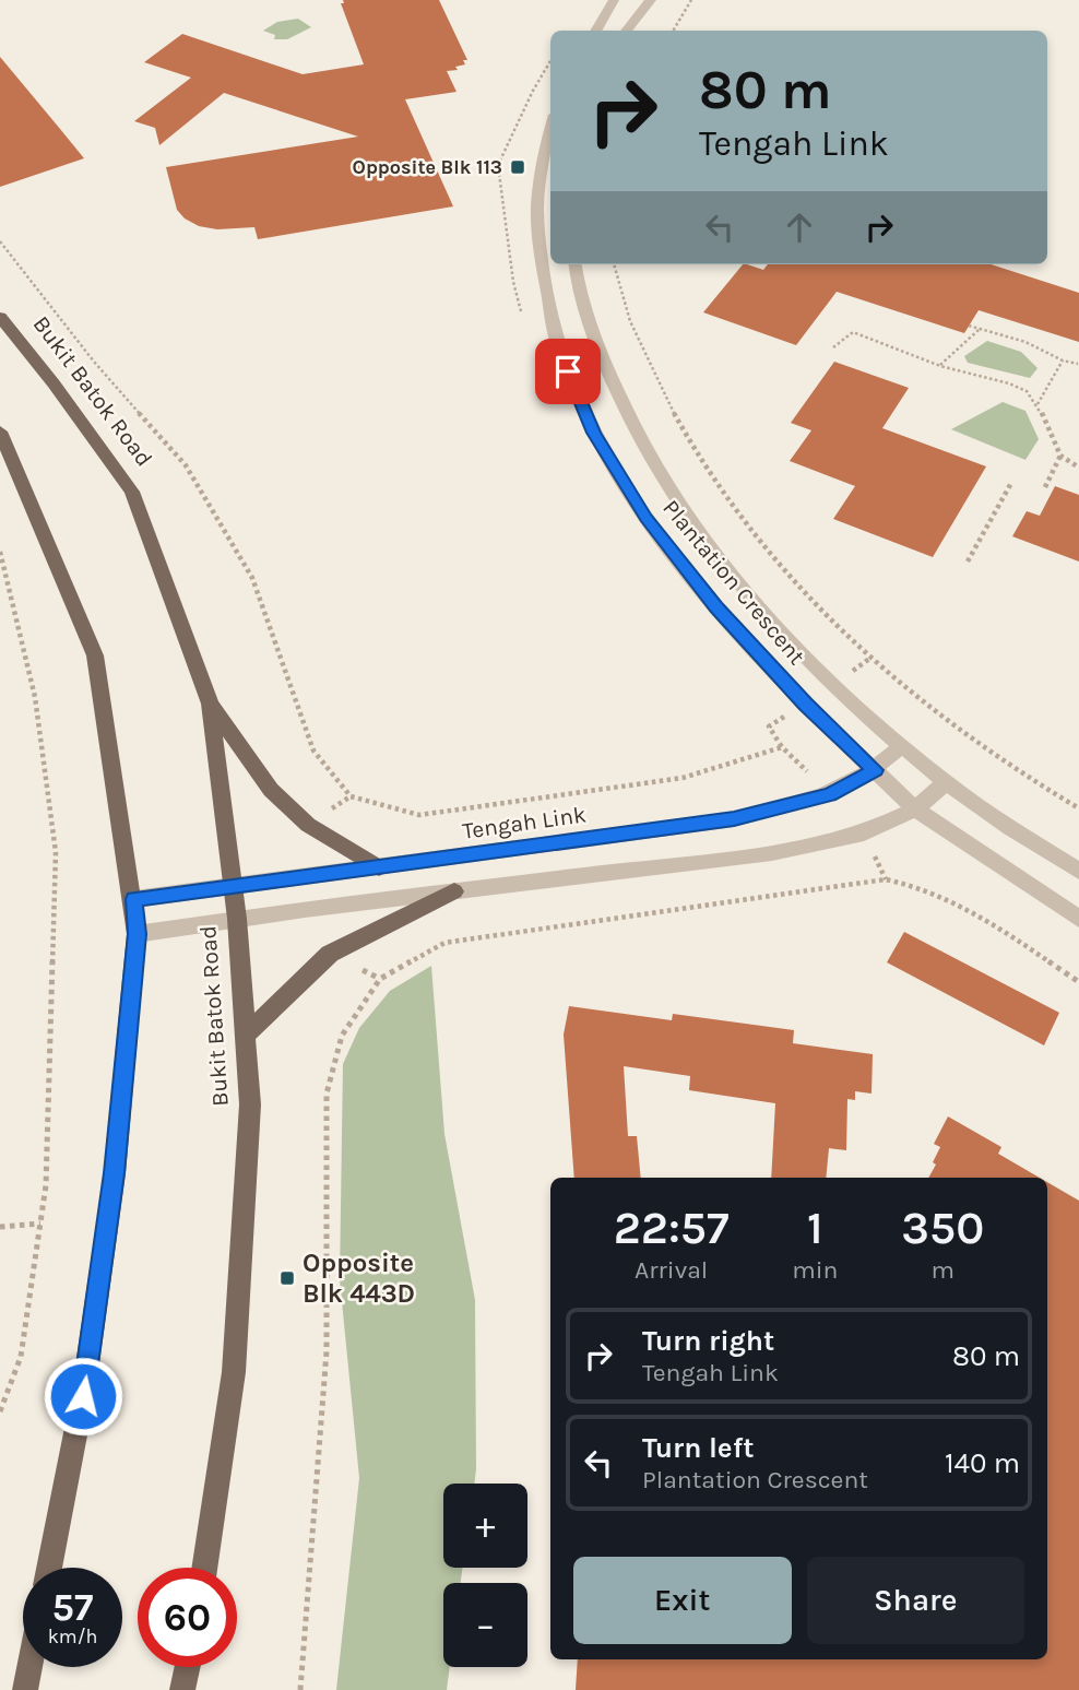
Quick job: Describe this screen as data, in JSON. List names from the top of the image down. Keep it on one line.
{"streets":{"main road":["Bukit Batok Road"],"street":["Plantation Crescent","Tengah Link"]},"crossings":[["Bukit Batok Road","Tengah Link"],["Plantation Crescent","Tengah Link"]],"places":{"transit":["Opposite Blk 113","Opposite Blk 443D"]},"page":{"turn":["80 m","Tengah Link"],"eta":["22:57","Arrival","1","min","350","m"],"list":[{"name":"Turn right","note":"Tengah Link","value":"80 m"},{"name":"Turn left","note":"Plantation Crescent","value":"140 m"}],"map_buttons":["+","−"],"buttons":["Exit","Share"],"speed":"57 km/h","limit":"60"}}
